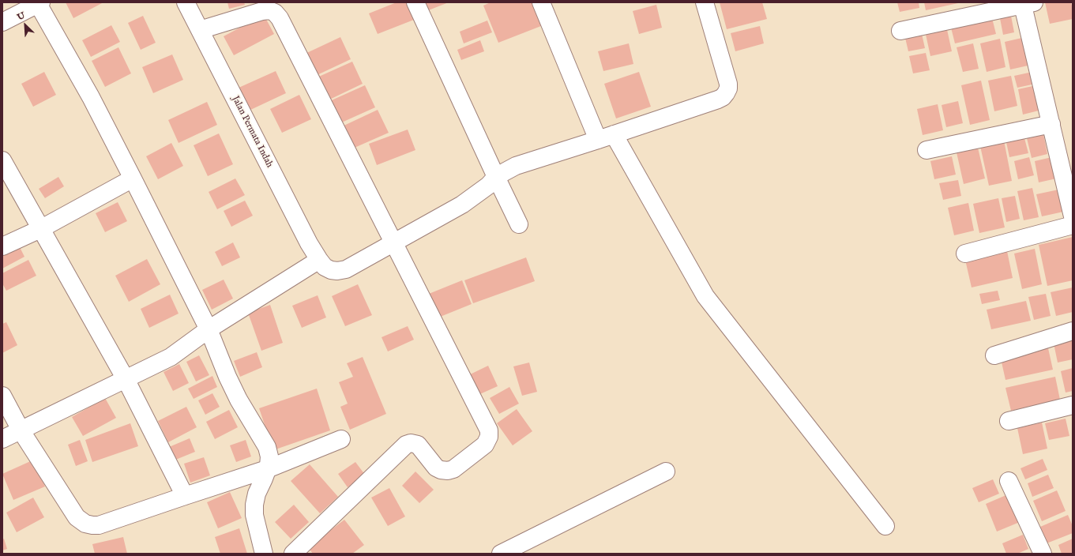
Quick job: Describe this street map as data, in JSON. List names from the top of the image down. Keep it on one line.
{"streets":{"street":["Jalan Permata Indah"]},"north":"top left"}
